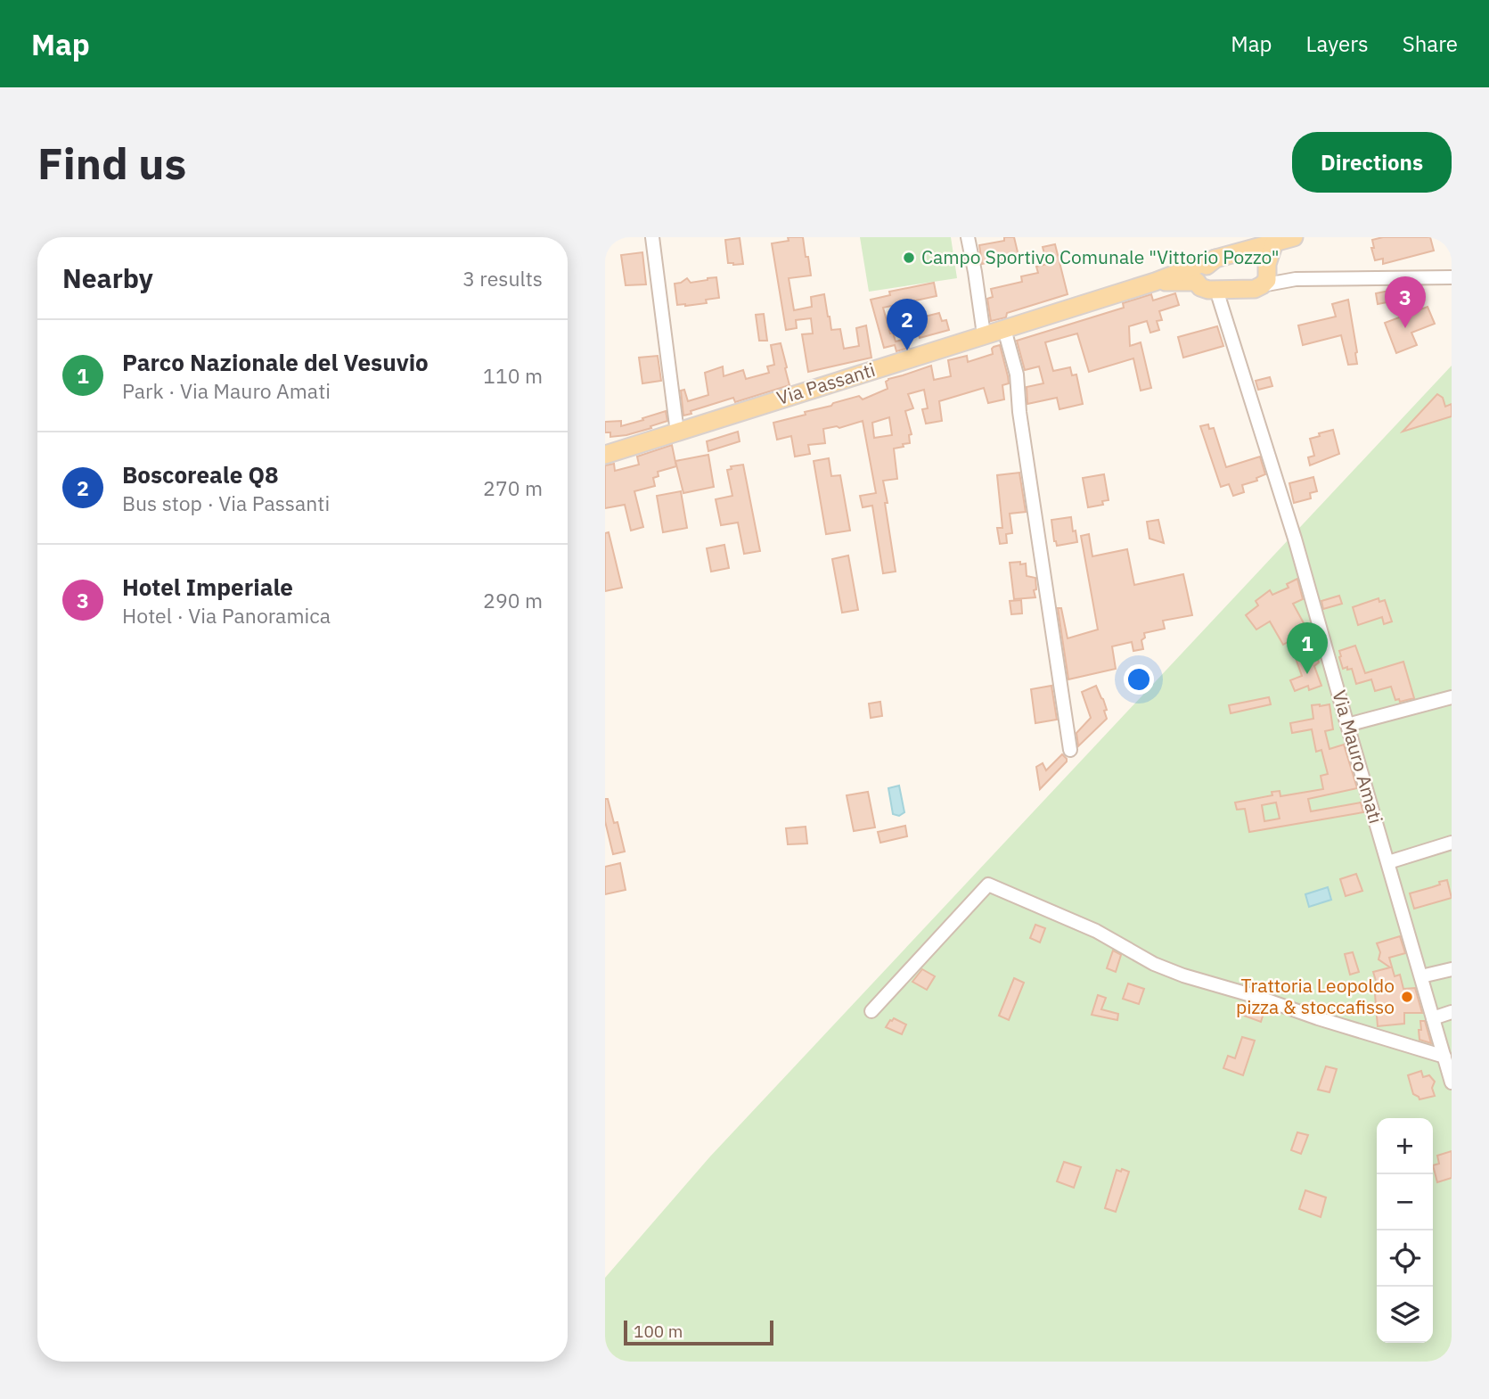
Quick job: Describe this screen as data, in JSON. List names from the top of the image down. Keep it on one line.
{"streets":{"main road":["Via Passanti"],"street":["Via Mauro Amati"]},"crossings":[["Via Passanti","Via Mauro Amati"]],"places":["Campo Sportivo Comunale \"Vittorio Pozzo\"","Trattoria Leopoldo pizza & stoccafisso"],"scale_bar":"100 m","page":{"header":"Map","nav":["Map","Layers","Share"],"buttons":"Directions","title":"Find us","heading":["Nearby","3 results"],"pins":["3","2","1"],"list":[{"mark":"1","name":"Parco Nazionale del Vesuvio","note":"Park · Via Mauro Amati","value":"110 m"},{"mark":"2","name":"Boscoreale Q8","note":"Bus stop · Via Passanti","value":"270 m"},{"mark":"3","name":"Hotel Imperiale","note":"Hotel · Via Panoramica","value":"290 m"}],"map_buttons":["+","−"],"scale":"100 m"}}
